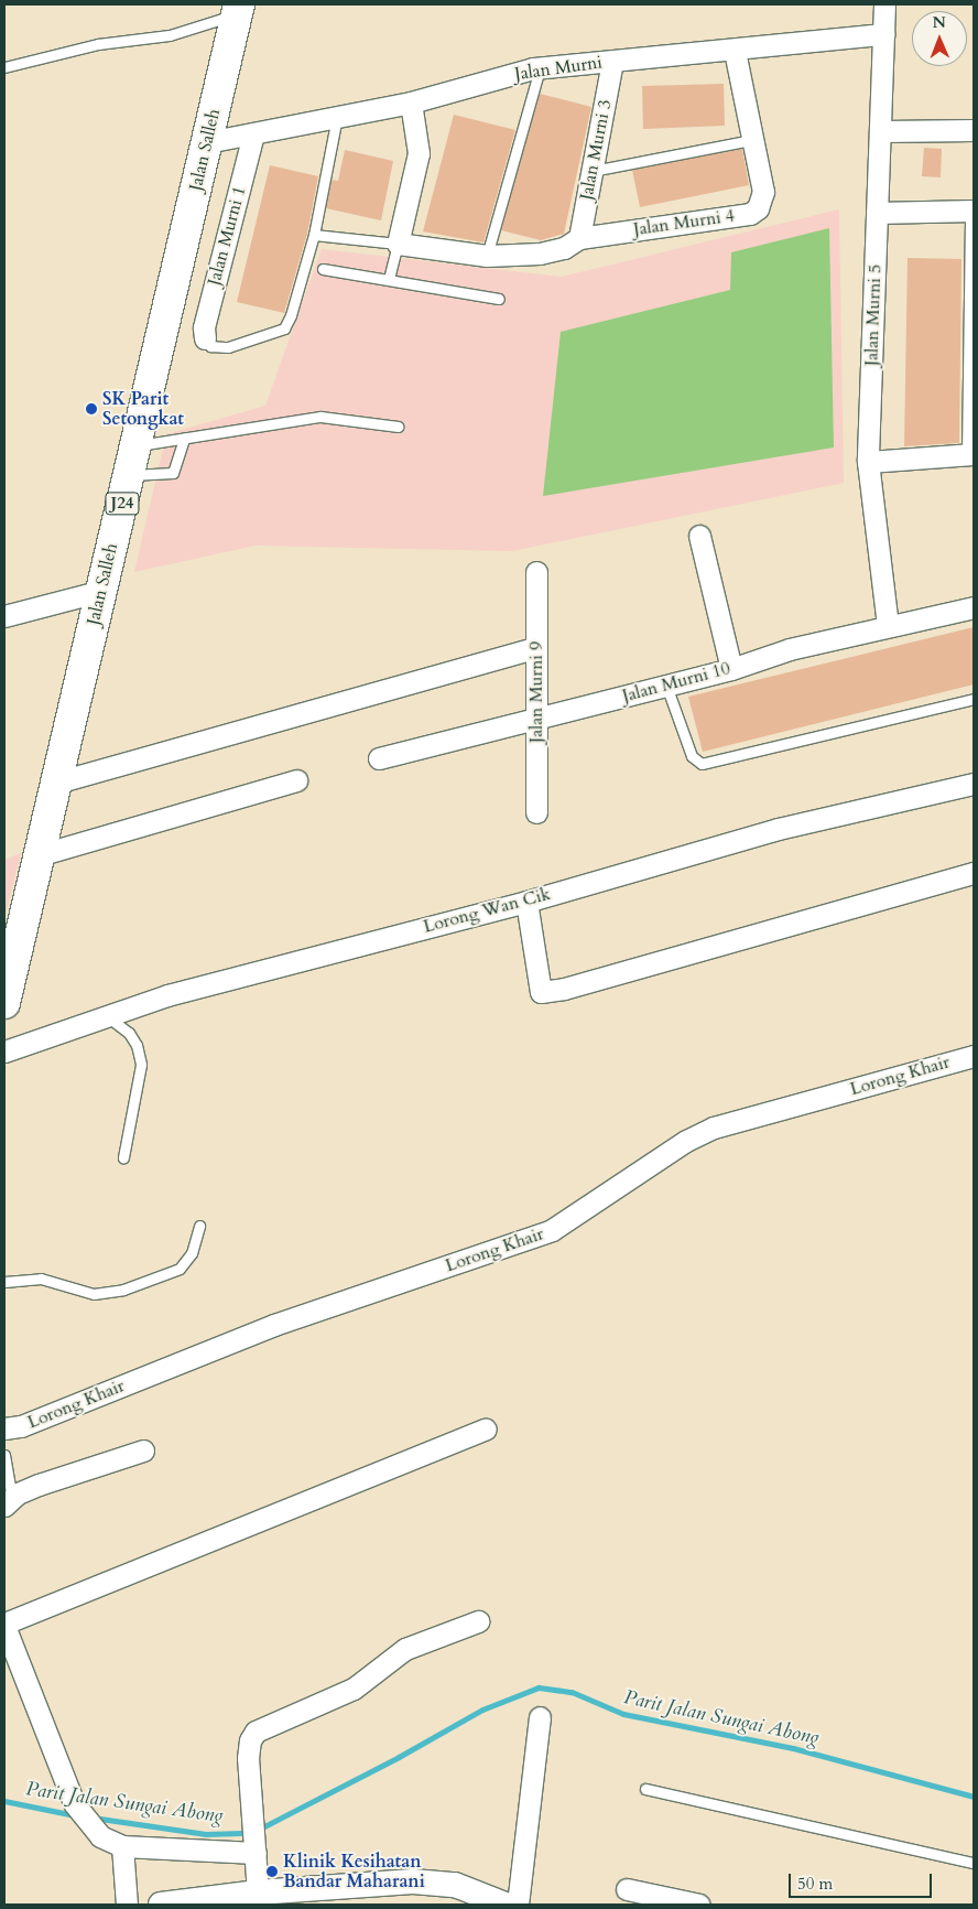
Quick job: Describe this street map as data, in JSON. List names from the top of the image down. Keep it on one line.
{"streets":{"main road":["Jalan Salleh","J24"],"street":["Jalan Murni","Jalan Murni 3","Jalan Murni 4","Jalan Murni 1","Jalan Murni 5","Jalan Murni 10","Jalan Murni 9","Lorong Wan Cik","Lorong Khair"]},"crossings":[["Jalan Murni","Jalan Salleh"],["Jalan Murni","Jalan Murni 3"],["Jalan Murni","Jalan Murni 4"],["Jalan Murni","Jalan Murni 1"],["Jalan Murni","Jalan Murni 5"],["Jalan Murni 3","Jalan Murni 4"],["Jalan Murni 5","Jalan Murni 10"],["Jalan Murni 10","Jalan Murni 9"]],"water":["Parit Jalan Sungai Abong"],"places":["SK Parit Setongkat","Klinik Kesihatan Bandar Maharani"],"scale_bar":"50 m","north":"top"}
